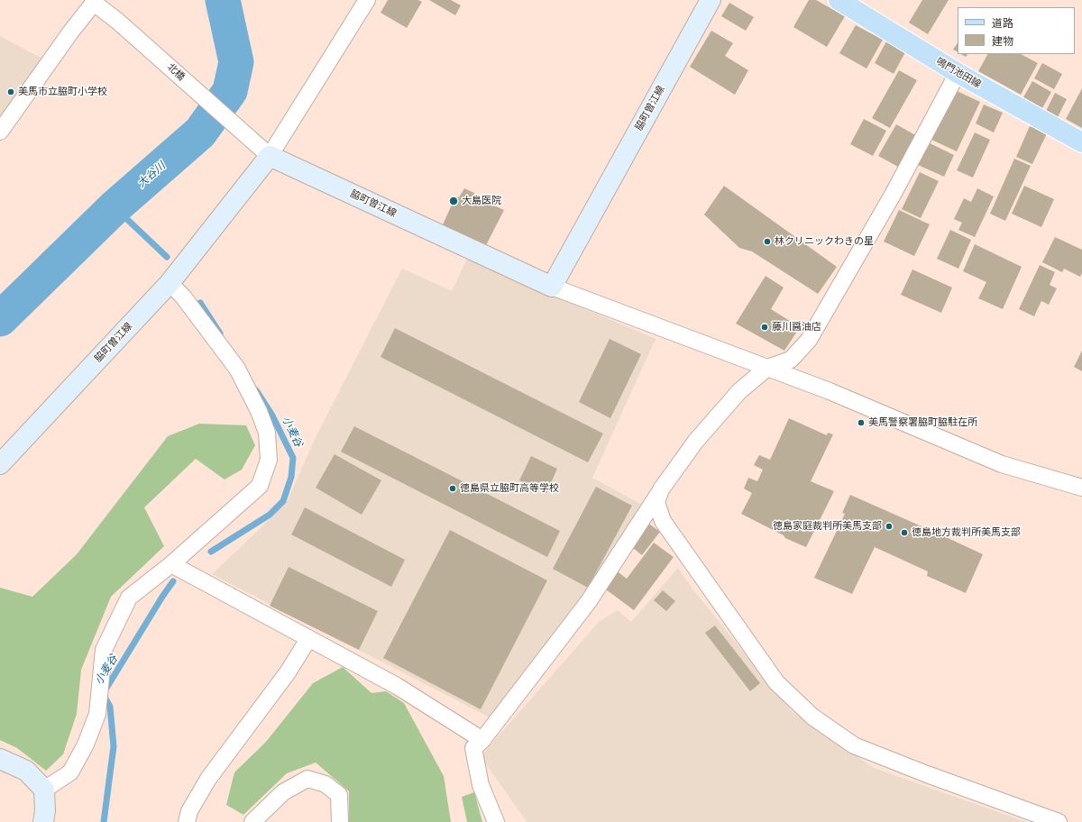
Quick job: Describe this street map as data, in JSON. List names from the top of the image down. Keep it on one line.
{"streets":{"main road":["鳴門池田線","脇町曽江線"],"street":["北橋"]},"crossings":[["北橋","脇町曽江線"]],"water":["大谷川","小麦谷"],"places":["美馬市立脇町小学校","大島医院","林クリニックわきの星","藤川醤油店","美馬警察署脇町脇駐在所","徳島県立脇町高等学校","徳島家庭裁判所美馬支部","徳島地方裁判所美馬支部"],"legend":["道路","建物"]}
